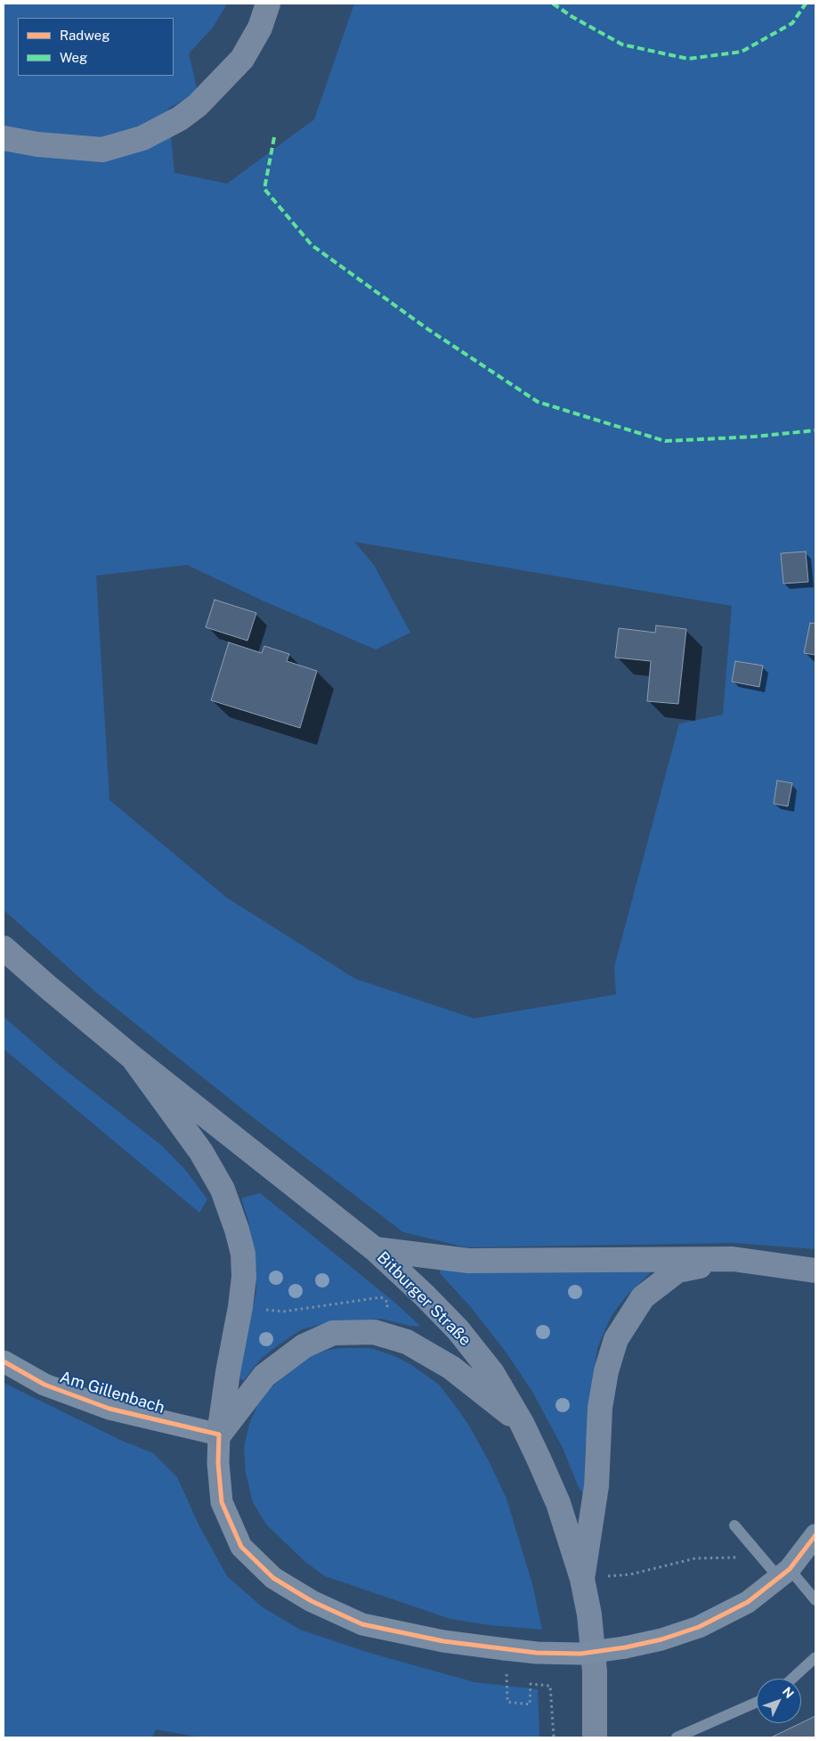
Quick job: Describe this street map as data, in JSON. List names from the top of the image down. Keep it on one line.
{"streets":{"main road":["Bitburger Straße"],"street":["Am Gillenbach"]},"legend":["Radweg","Weg"],"north":"top right"}
